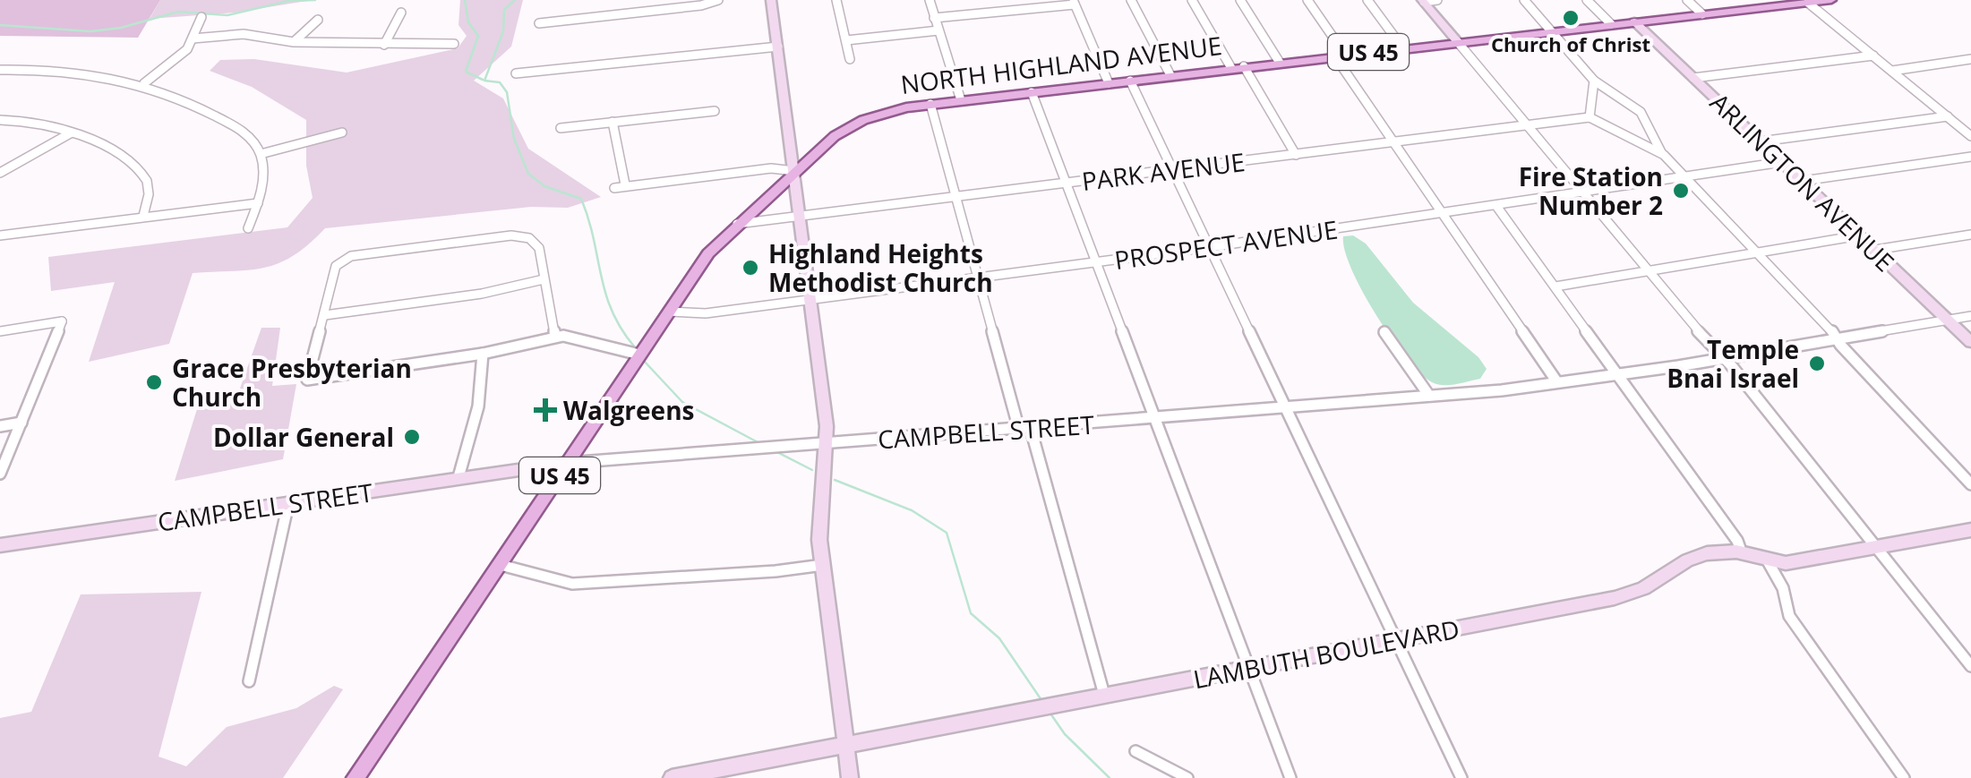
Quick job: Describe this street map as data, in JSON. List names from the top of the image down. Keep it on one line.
{"streets":{"main road":["US 45","NORTH HIGHLAND AVENUE"],"street":["PARK AVENUE","ARLINGTON AVENUE","PROSPECT AVENUE","CAMPBELL STREET","LAMBUTH BOULEVARD"]},"crossings":[["NORTH HIGHLAND AVENUE","PARK AVENUE"],["NORTH HIGHLAND AVENUE","ARLINGTON AVENUE"],["NORTH HIGHLAND AVENUE","PROSPECT AVENUE"],["NORTH HIGHLAND AVENUE","CAMPBELL STREET"],["ARLINGTON AVENUE","PROSPECT AVENUE"],["ARLINGTON AVENUE","CAMPBELL STREET"]],"places":{"other":["Church of Christ","Fire Station Number 2","Highland Heights Methodist Church","Temple Bnai Israel","Grace Presbyterian Church","Dollar General"],"health":["Walgreens"]}}
